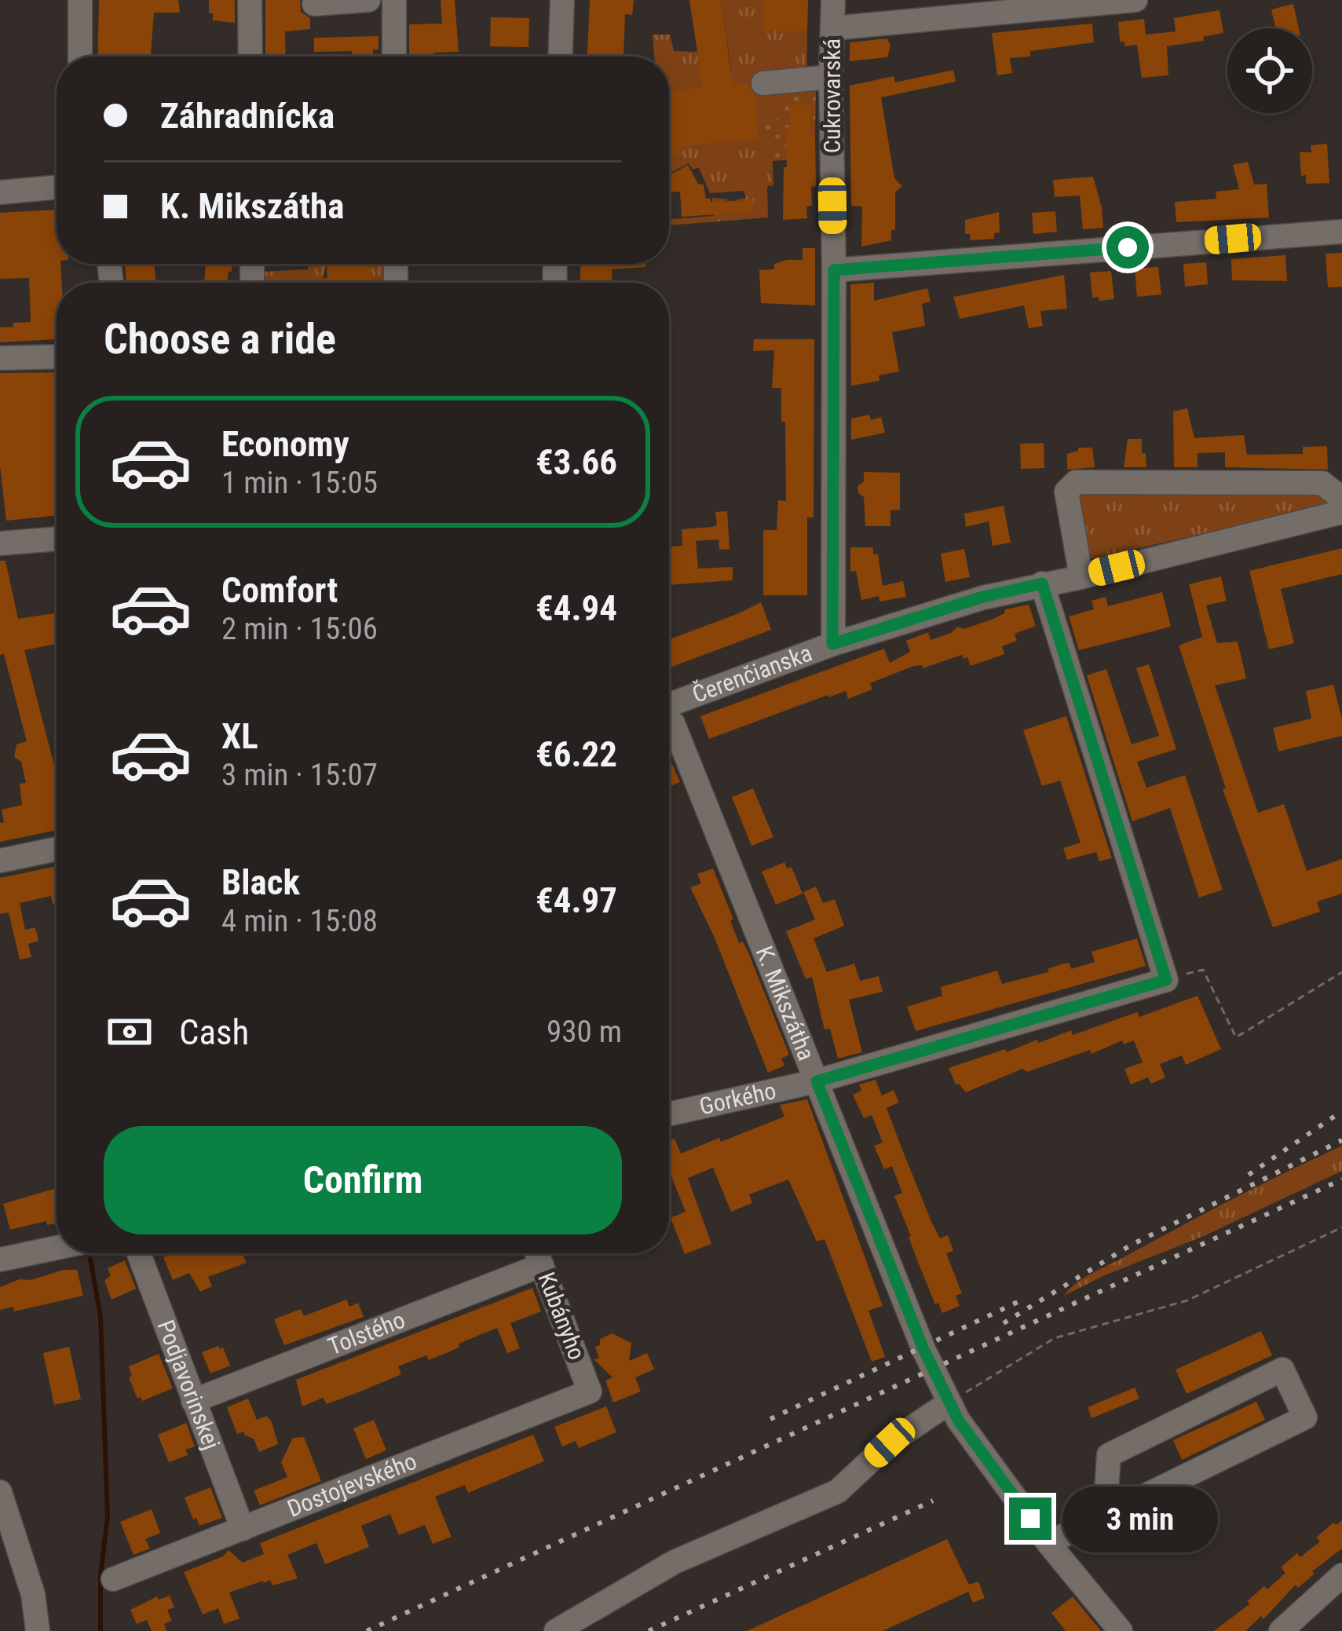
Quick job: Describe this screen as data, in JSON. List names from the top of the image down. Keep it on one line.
{"streets":{"street":["Cukrovarská","Čerenčianska","K. Mikszátha","Gorkého","Kubányho","Tolstého","Podjavorinskej","Dostojevského"]},"crossings":[["Cukrovarská","Čerenčianska"],["K. Mikszátha","Gorkého"],["Kubányho","Tolstého"],["Kubányho","Dostojevského"],["Tolstého","Podjavorinskej"],["Podjavorinskej","Dostojevského"]],"page":{"banner":["Záhradnícka","K. Mikszátha"],"heading":"Choose a ride","list":[{"name":"Economy","note":"1 min · 15:05","value":"€3.66"},{"name":"Comfort","note":"2 min · 15:06","value":"€4.94"},{"name":"XL","note":"3 min · 15:07","value":"€6.22"},{"name":"Black","note":"4 min · 15:08","value":"€4.97"}],"pay":["Cash","930 m"],"buttons":"Confirm","bubble":"3 min"}}
